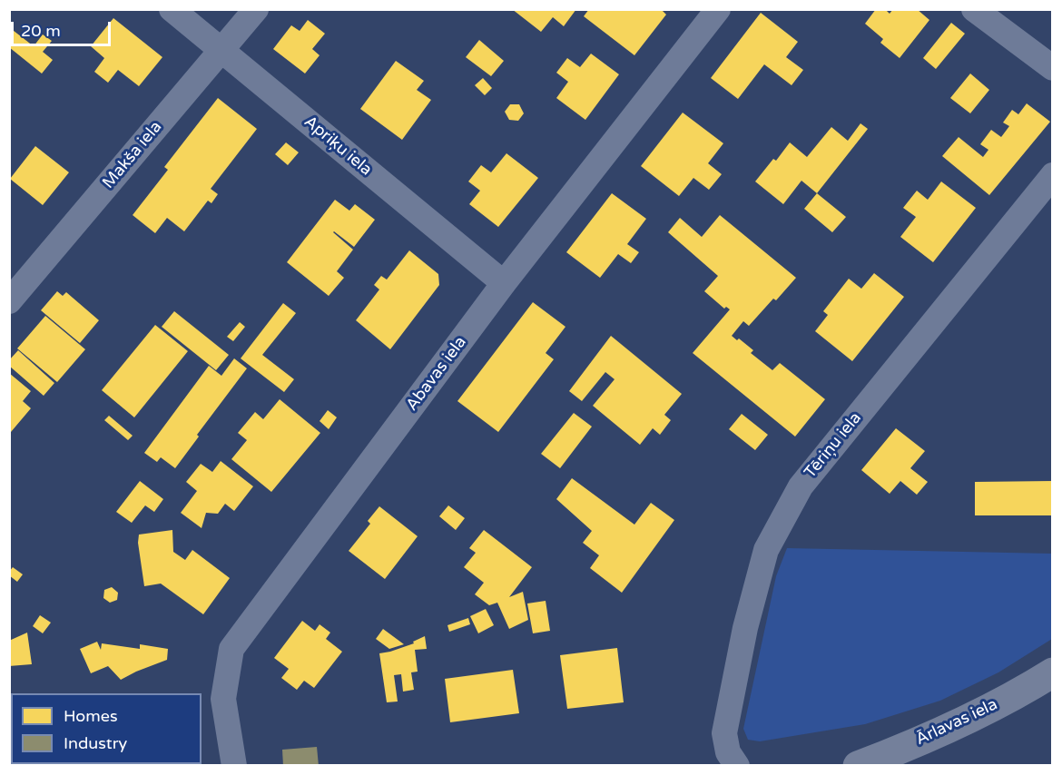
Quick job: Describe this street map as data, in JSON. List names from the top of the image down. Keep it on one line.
{"streets":{"street":["Apriķu iela","Makša iela","Abavas iela","Tēriņu iela","Ārlavas iela"]},"crossings":[["Apriķu iela","Makša iela"],["Apriķu iela","Abavas iela"]],"legend":["Homes","Industry"],"scale_bar":"20 m"}
